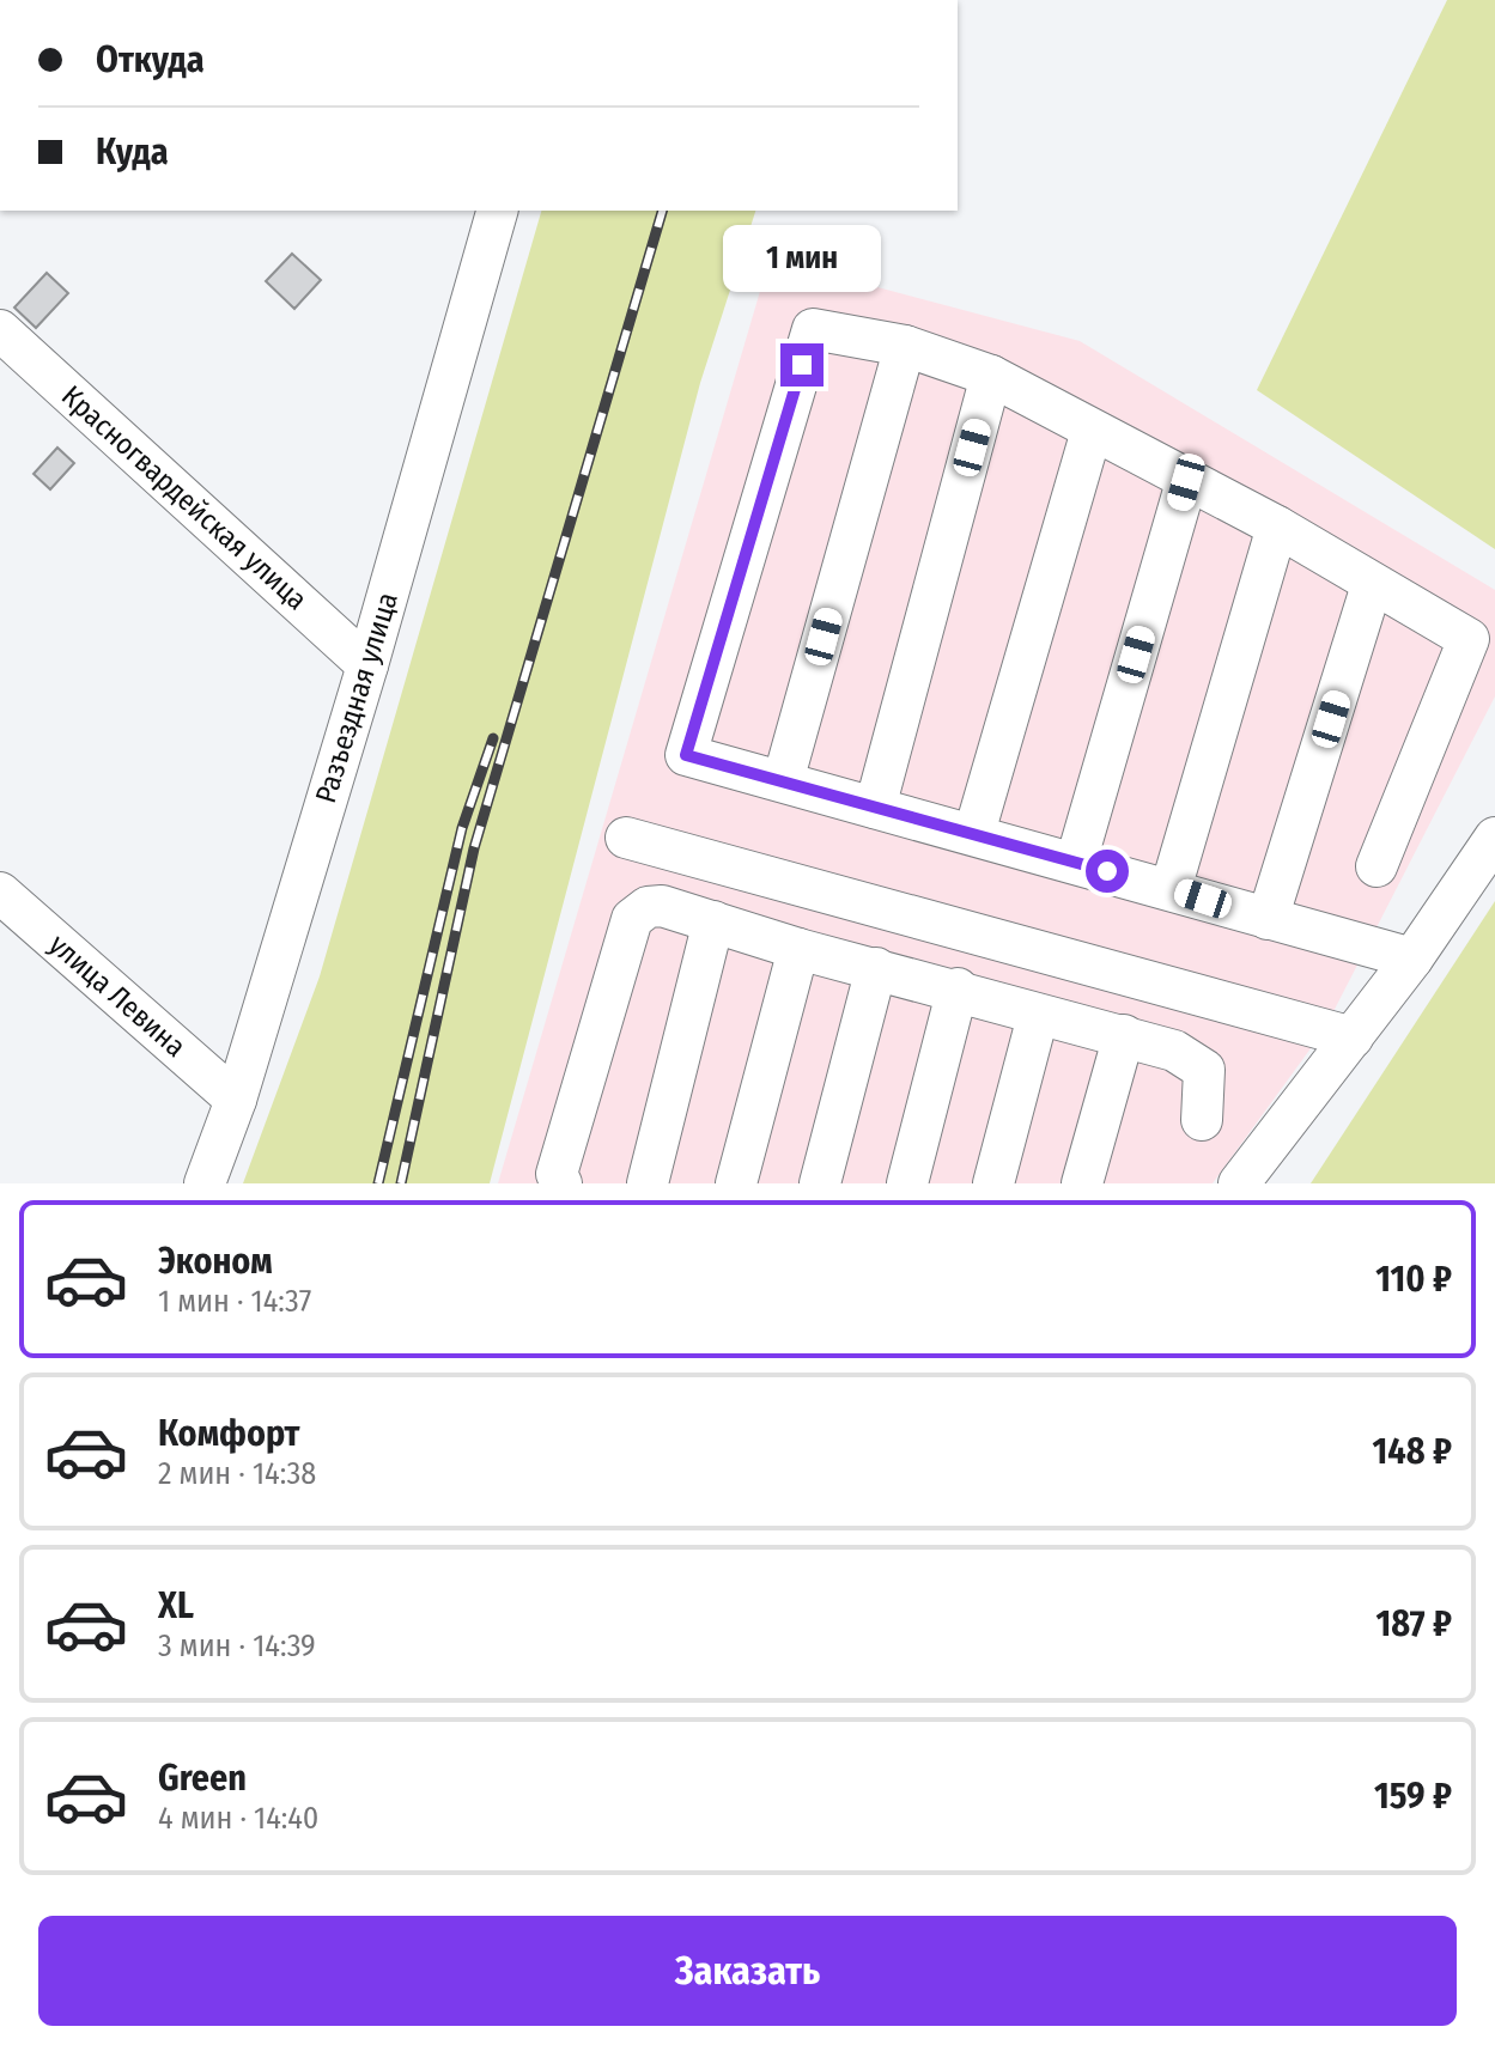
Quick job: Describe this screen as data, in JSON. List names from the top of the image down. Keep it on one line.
{"streets":{"street":["Красногвардейская улица","Разъездная улица","улица Левина"]},"crossings":[["Красногвардейская улица","Разъездная улица"],["Разъездная улица","улица Левина"]],"page":{"banner":["Откуда","Куда"],"bubble":"1 мин","list":[{"name":"Эконом","note":"1 мин · 14:37","value":"110 ₽"},{"name":"Комфорт","note":"2 мин · 14:38","value":"148 ₽"},{"name":"XL","note":"3 мин · 14:39","value":"187 ₽"},{"name":"Green","note":"4 мин · 14:40","value":"159 ₽"}],"buttons":"Заказать"}}
